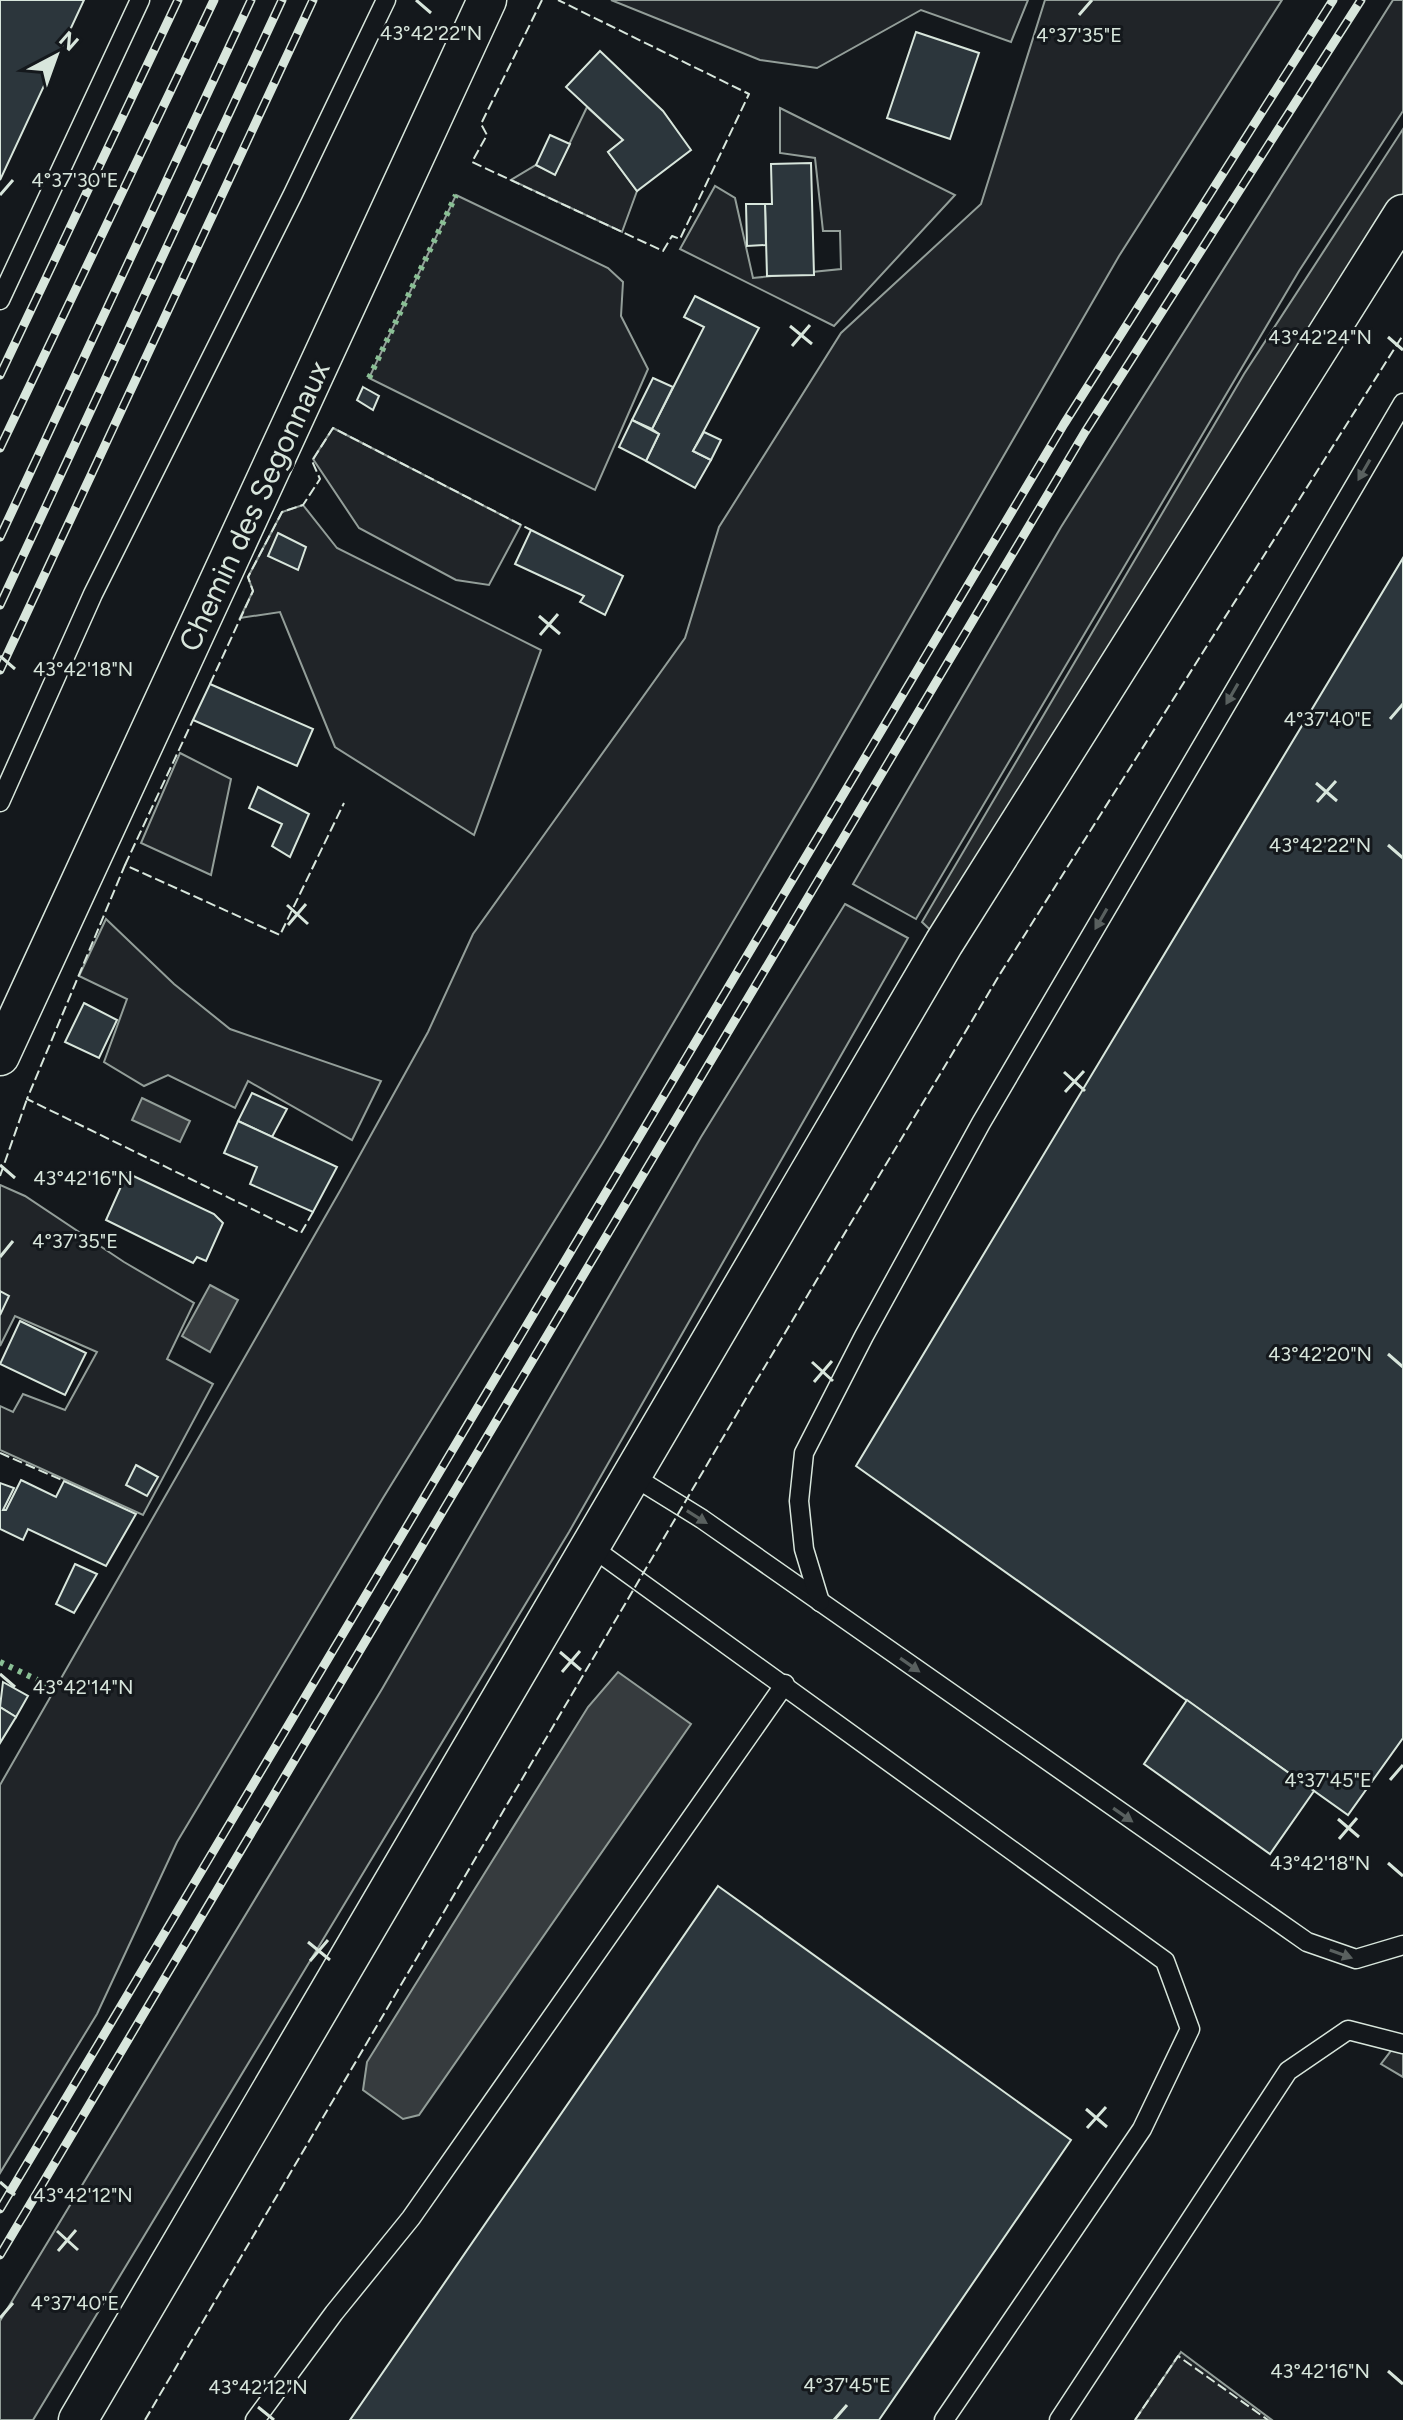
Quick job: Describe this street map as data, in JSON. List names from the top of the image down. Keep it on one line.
{"streets":{"street":["Chemin des Segonnaux"]},"north":"top right","coordinates":["43°42'22\"N","4°37'35\"E","4°37'30\"E","43°42'24\"N","43°42'18\"N","4°37'40\"E","43°42'16\"N","43°42'20\"N","43°42'14\"N","4°37'45\"E","43°42'12\"N"]}
